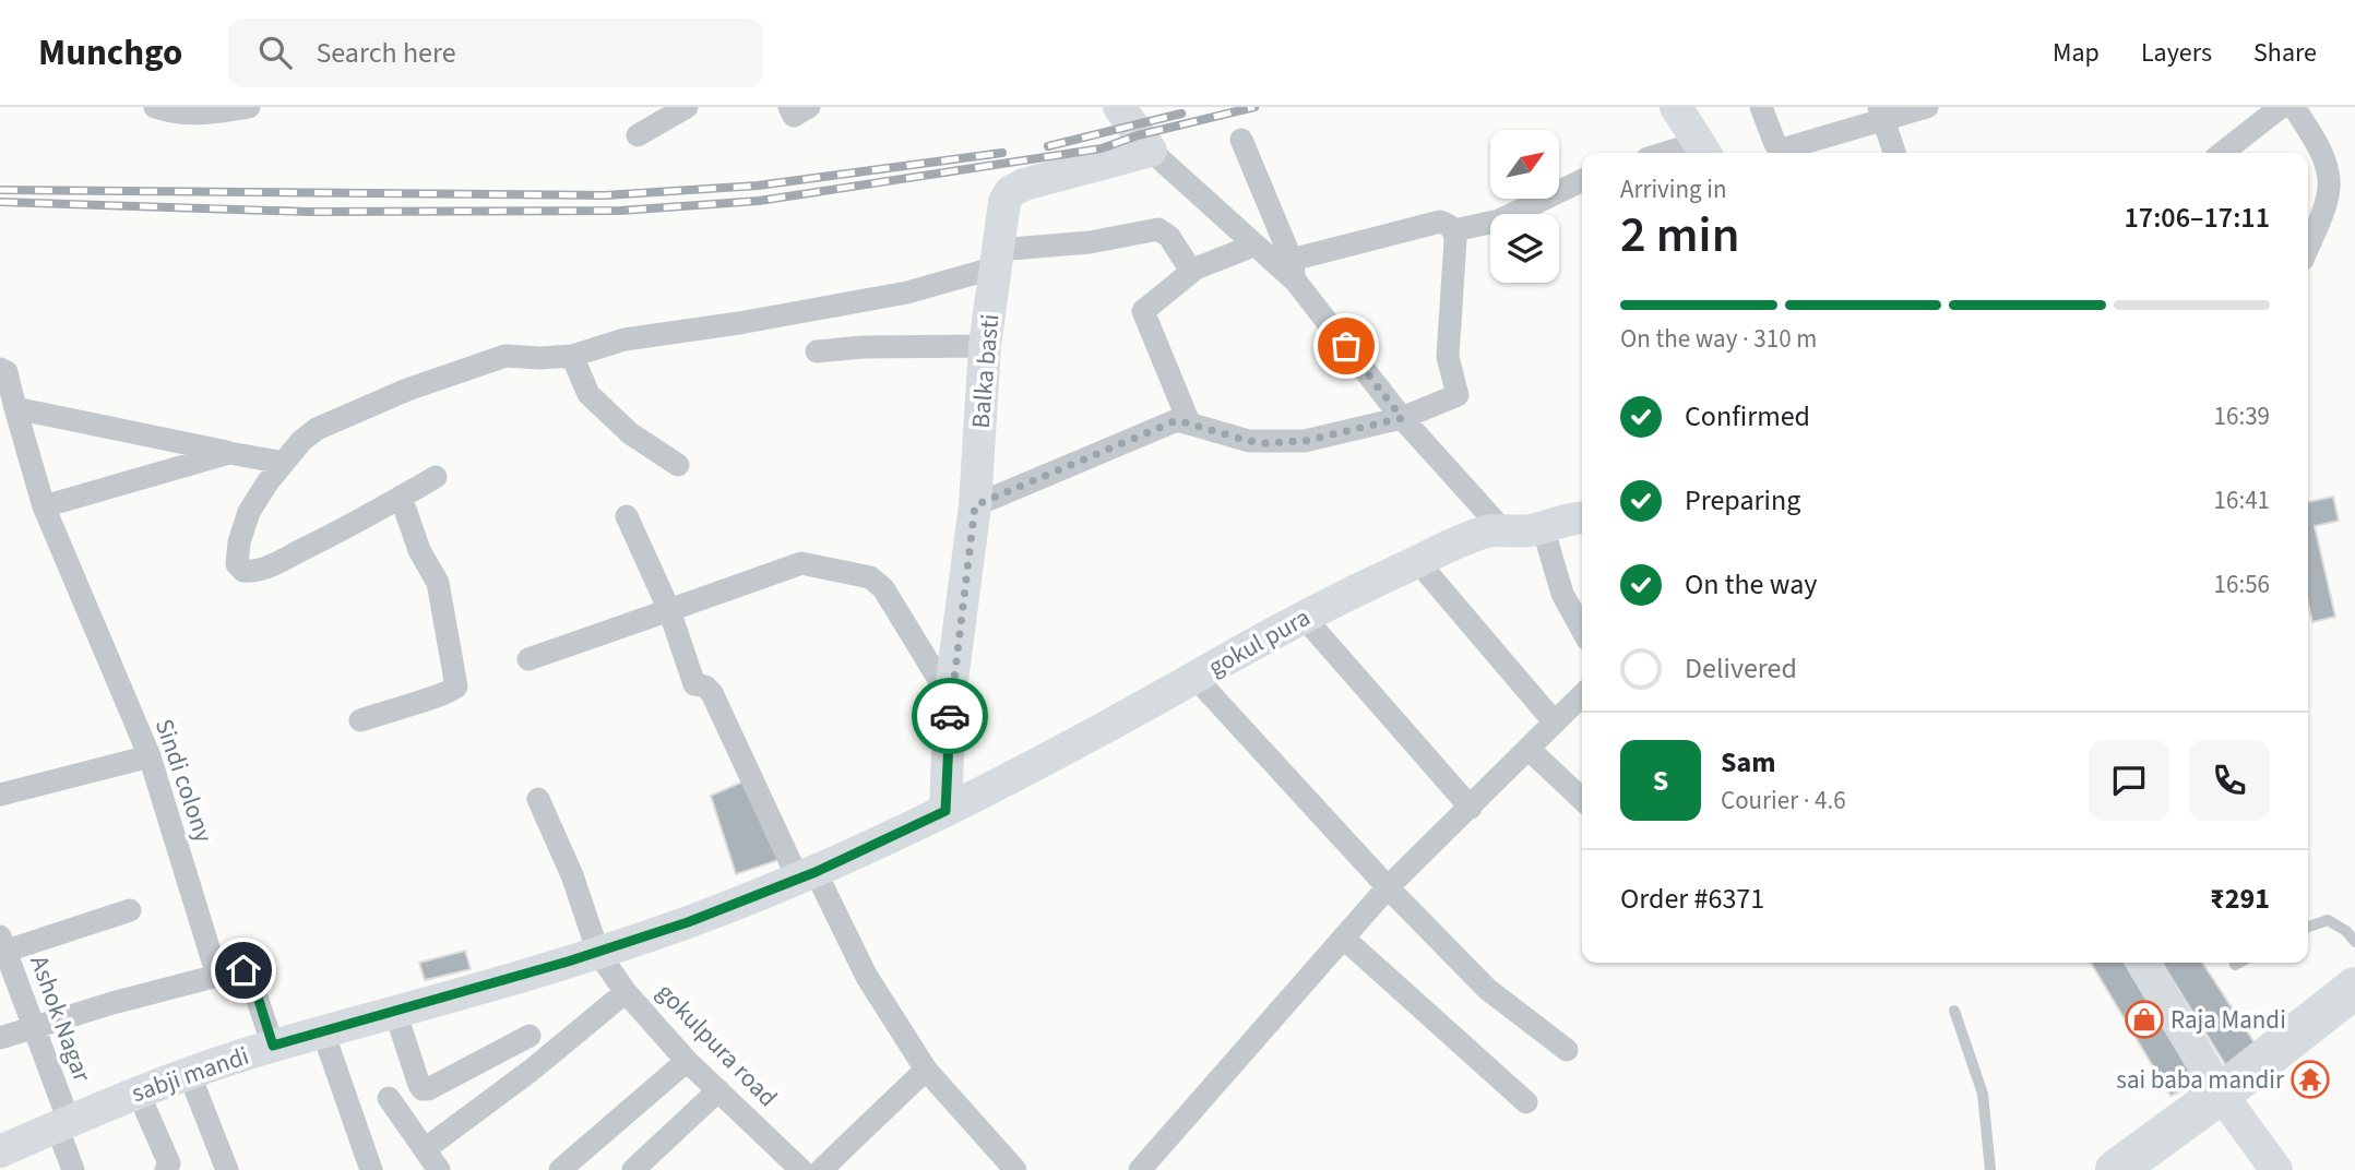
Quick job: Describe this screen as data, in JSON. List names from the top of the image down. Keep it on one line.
{"streets":{"street":["Balka basti","gokul pura","Sindi colony","Ashok Nagar","gokulpura road","sabji mandi"]},"crossings":[["Balka basti","gokul pura"],["Balka basti","sabji mandi"],["gokul pura","sabji mandi"],["Ashok Nagar","sabji mandi"],["gokulpura road","sabji mandi"]],"places":{"shop":["Raja Mandi"],"temple":["sai baba mandir"]},"north":"top right","page":{"header":"Munchgo","search":"Search here","nav":["Map","Layers","Share"],"heading":["2 min","Arriving in","17:06–17:11"],"panel":["Sam","Courier · 4.6","Order #6371","₹291"],"bar":"On the way · 310 m","list":[["Confirmed","16:39"],["Preparing","16:41"],["On the way","16:56"],"Delivered"],"round":"S"}}
